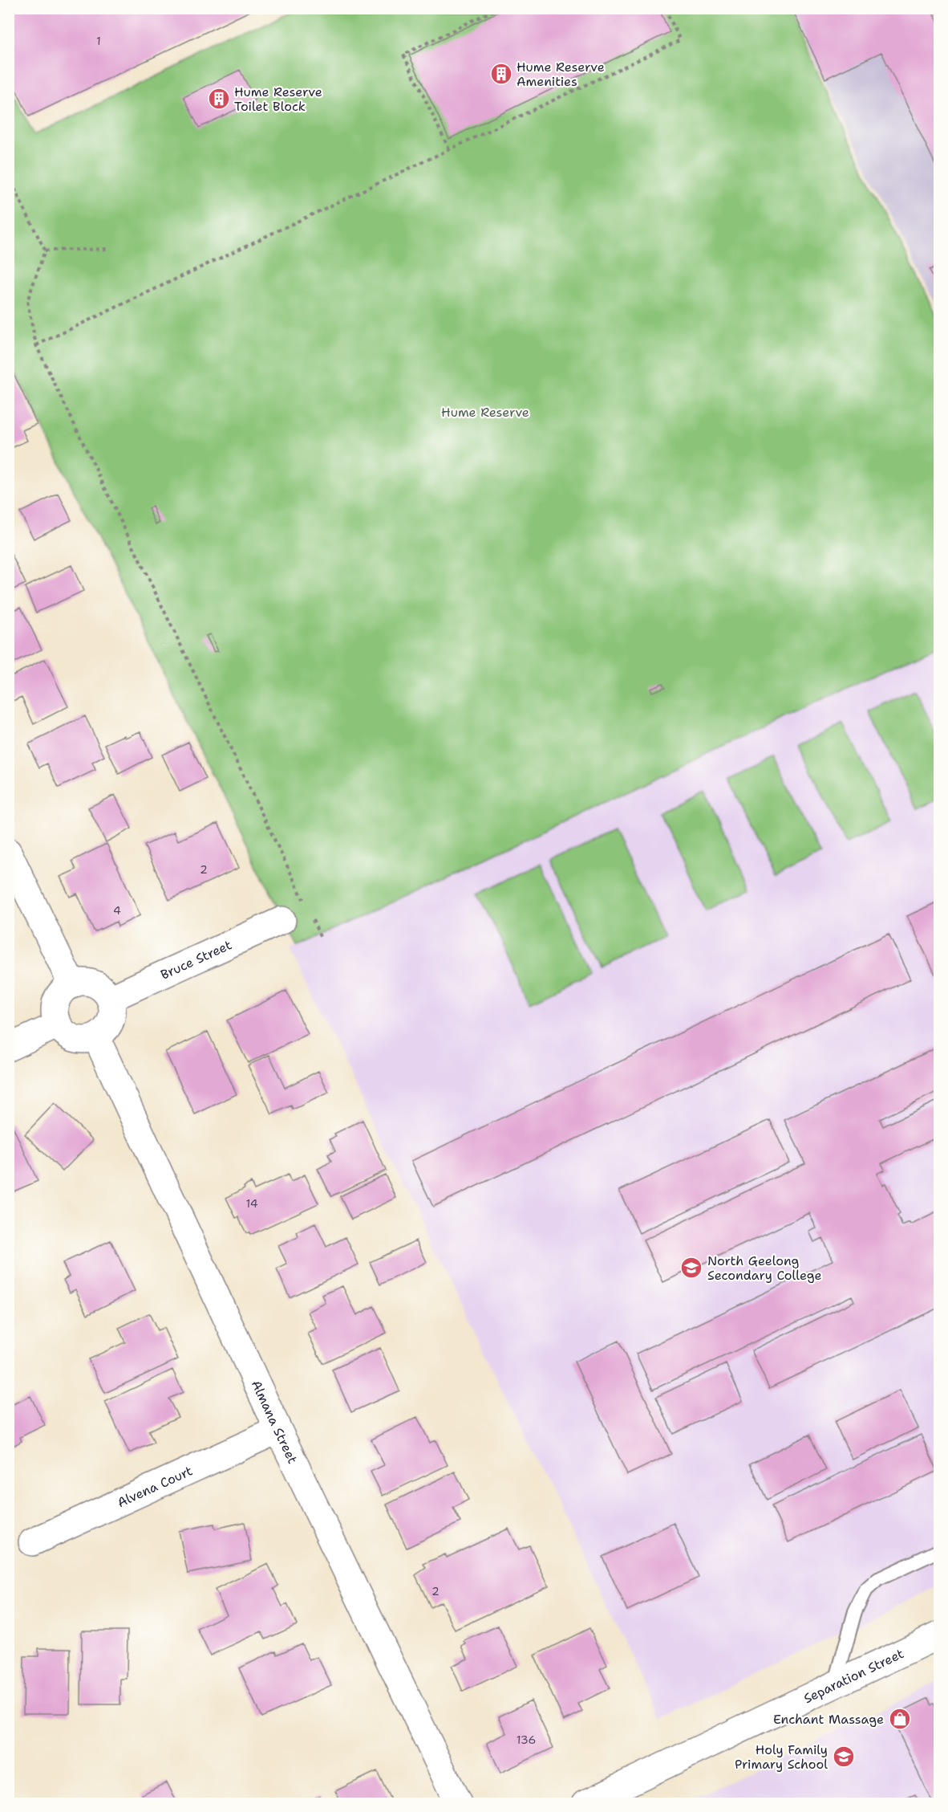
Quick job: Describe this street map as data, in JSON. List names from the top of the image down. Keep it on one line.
{"streets":{"street":["Bruce Street","Almana Street","Alvena Court","Separation Street"]},"crossings":[["Bruce Street","Almana Street"],["Almana Street","Alvena Court"]],"parks":["Hume Reserve"],"places":{"building":["Hume Reserve Amenities","Hume Reserve Toilet Block"],"school or university":["North Geelong Secondary College","Holy Family Primary School"],"shop":["Enchant Massage"]},"house_numbers":["1","2","4","14","2","136"]}
